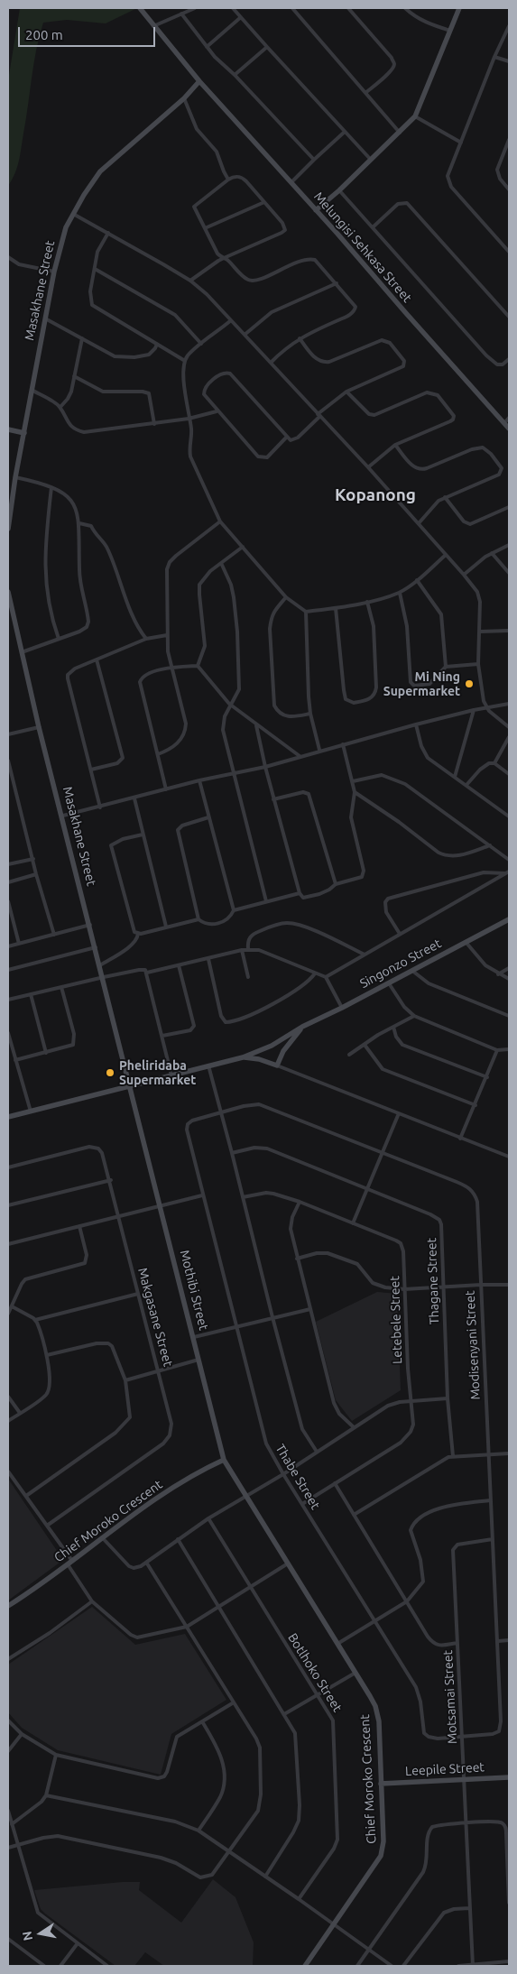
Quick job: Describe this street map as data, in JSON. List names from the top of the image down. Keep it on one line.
{"streets":{"street":["Melungisi Sehkasa Street","Masakhane Street","Singonzo Street","Thagane Street","Mothibi Street","Makgasane Street","Letebele Street","Modisenyani Street","Thabe Street","Chief Moroko Crescent","Botlhoko Street","Motsamai Street","Leepile Street"]},"crossings":[["Melungisi Sehkasa Street","Masakhane Street"],["Masakhane Street","Singonzo Street"],["Masakhane Street","Mothibi Street"],["Singonzo Street","Mothibi Street"],["Mothibi Street","Chief Moroko Crescent"],["Letebele Street","Thabe Street"],["Modisenyani Street","Thabe Street"],["Modisenyani Street","Motsamai Street"],["Thabe Street","Motsamai Street"],["Chief Moroko Crescent","Leepile Street"],["Motsamai Street","Leepile Street"]],"districts":["Kopanong"],"places":["Mi Ning Supermarket","Pheliridaba Supermarket"],"scale_bar":"200 m","north":"left"}
